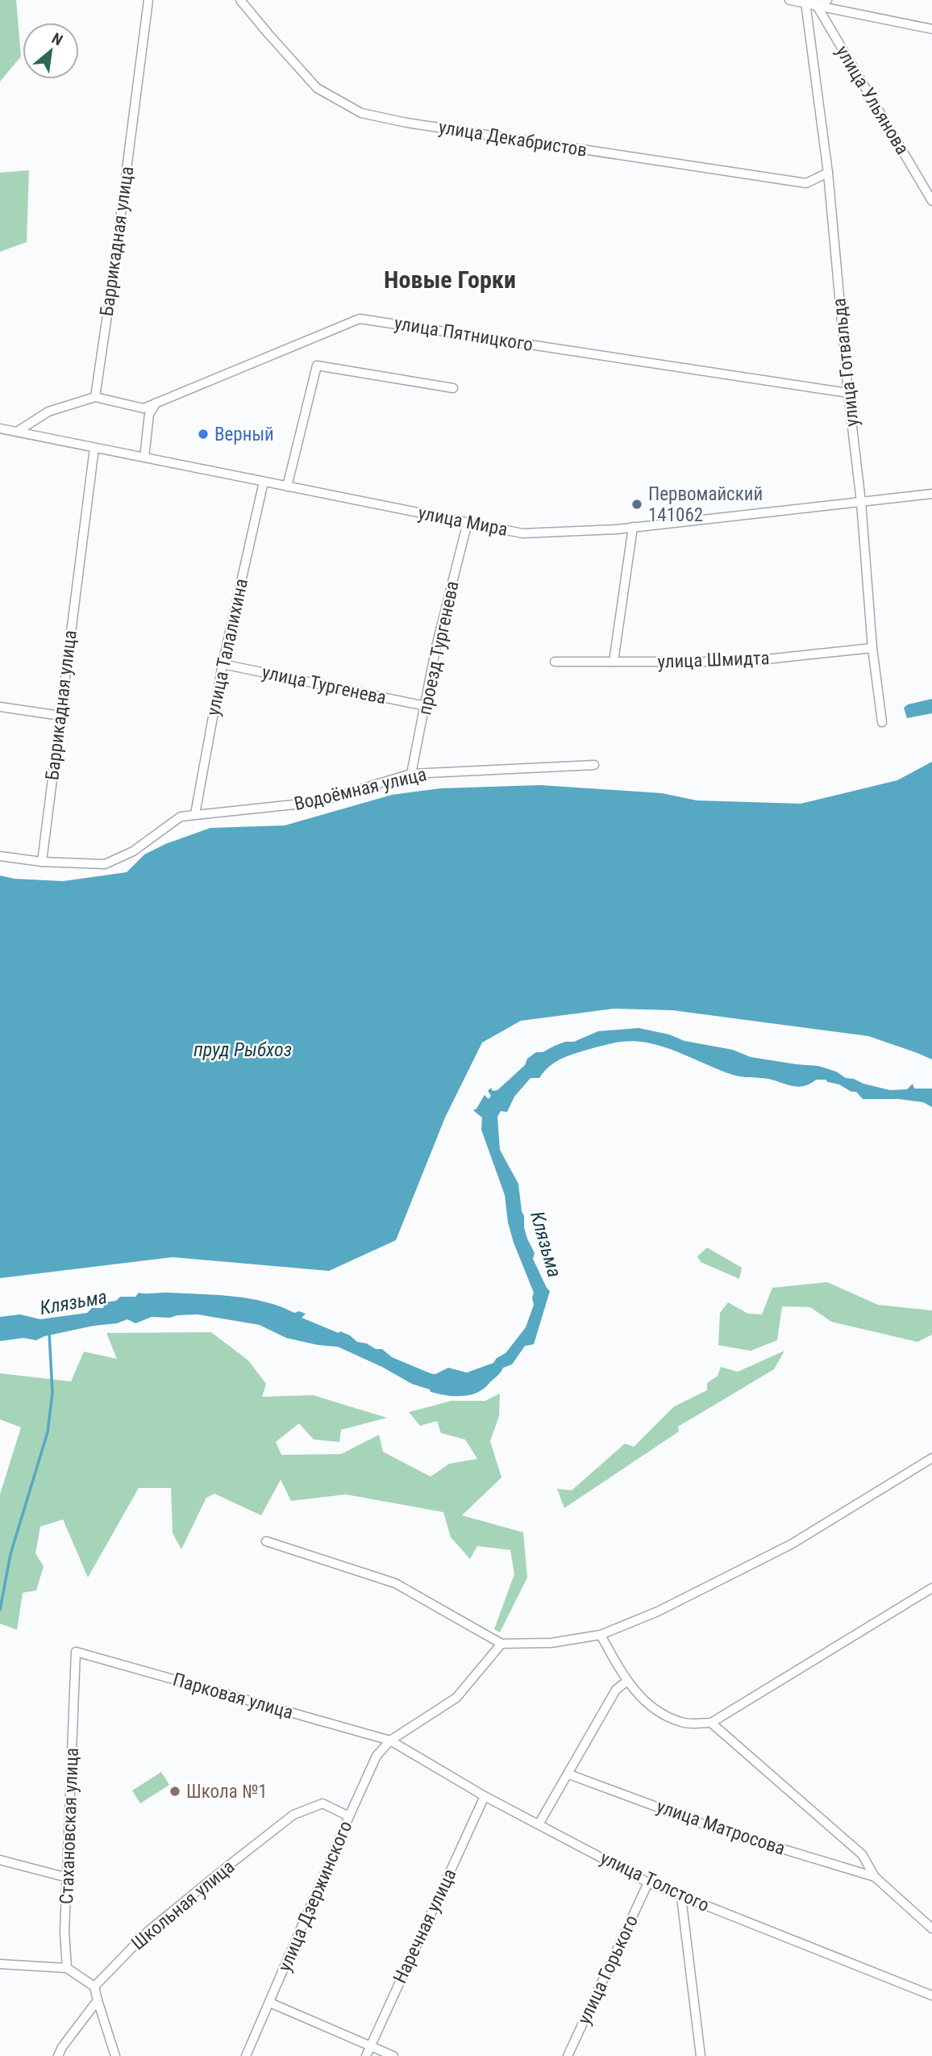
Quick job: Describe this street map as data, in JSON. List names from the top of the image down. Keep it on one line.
{"streets":{"street":["улица Ульянова","улица Декабристов","Баррикадная улица","улица Пятницкого","улица Готвальда","улица Мира","улица Талалихина","проезд Тургенева","улица Шмидта","улица Тургенева","Водоёмная улица","Парковая улица","Стахановская улица","улица Матросова","улица Толстого","улица Дзержинского","Школьная улица","Наречная улица","улица Горького"]},"crossings":[["улица Ульянова","улица Готвальда"],["улица Декабристов","улица Готвальда"],["Баррикадная улица","улица Пятницкого"],["Баррикадная улица","улица Мира"],["Баррикадная улица","Водоёмная улица"],["улица Пятницкого","улица Готвальда"],["улица Готвальда","улица Мира"],["улица Готвальда","улица Шмидта"],["улица Мира","улица Талалихина"],["улица Мира","проезд Тургенева"],["улица Талалихина","улица Тургенева"],["улица Талалихина","Водоёмная улица"],["проезд Тургенева","улица Тургенева"],["проезд Тургенева","Водоёмная улица"],["Парковая улица","Стахановская улица"],["Парковая улица","улица Толстого"],["Парковая улица","улица Дзержинского"],["улица Толстого","улица Дзержинского"],["улица Толстого","Наречная улица"],["улица Толстого","улица Горького"],["улица Дзержинского","Школьная улица"]],"districts":["Новые Горки"],"water":["пруд Рыбхоз","Клязьма"],"places":["Верный","Первомайский 141062","Школа №1"],"north":"top right"}
